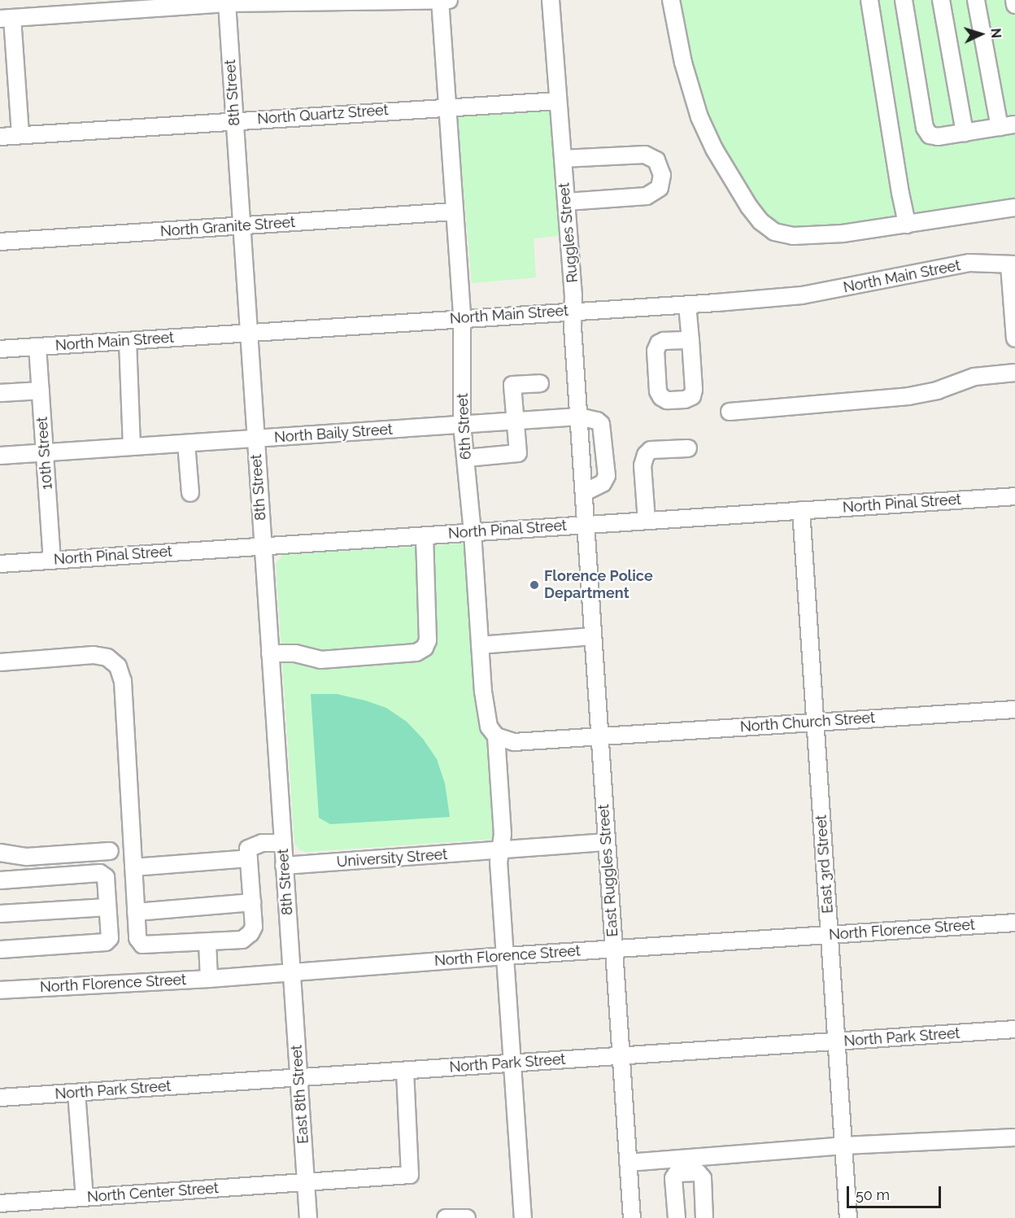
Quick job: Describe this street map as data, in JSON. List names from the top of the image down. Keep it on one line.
{"streets":{"street":["8th Street","North Quartz Street","North Granite Street","Ruggles Street","North Main Street","6th Street","North Baily Street","10th Street","North Pinal Street","North Church Street","University Street","East 3rd Street","East Ruggles Street","North Florence Street","North Park Street","East 8th Street","North Center Street"]},"crossings":[["8th Street","North Quartz Street"],["8th Street","North Granite Street"],["8th Street","North Main Street"],["8th Street","North Baily Street"],["8th Street","North Pinal Street"],["8th Street","University Street"],["8th Street","North Florence Street"],["8th Street","East 8th Street"],["North Quartz Street","Ruggles Street"],["North Quartz Street","6th Street"],["North Granite Street","6th Street"],["Ruggles Street","North Main Street"],["Ruggles Street","North Baily Street"],["Ruggles Street","North Pinal Street"],["Ruggles Street","East Ruggles Street"],["North Main Street","6th Street"],["North Main Street","10th Street"],["6th Street","North Baily Street"],["6th Street","North Pinal Street"],["6th Street","North Church Street"],["6th Street","University Street"],["6th Street","North Florence Street"],["6th Street","North Park Street"],["North Baily Street","10th Street"],["10th Street","North Pinal Street"],["North Pinal Street","East 3rd Street"],["North Pinal Street","East Ruggles Street"],["North Church Street","East 3rd Street"],["North Church Street","East Ruggles Street"],["University Street","East Ruggles Street"],["East 3rd Street","North Florence Street"],["East 3rd Street","North Park Street"],["East Ruggles Street","North Florence Street"],["East Ruggles Street","North Park Street"],["North Florence Street","East 8th Street"],["North Park Street","East 8th Street"],["North Park Street","North Center Street"],["East 8th Street","North Center Street"]],"places":["Florence Police Department"],"scale_bar":"50 m","north":"right"}
